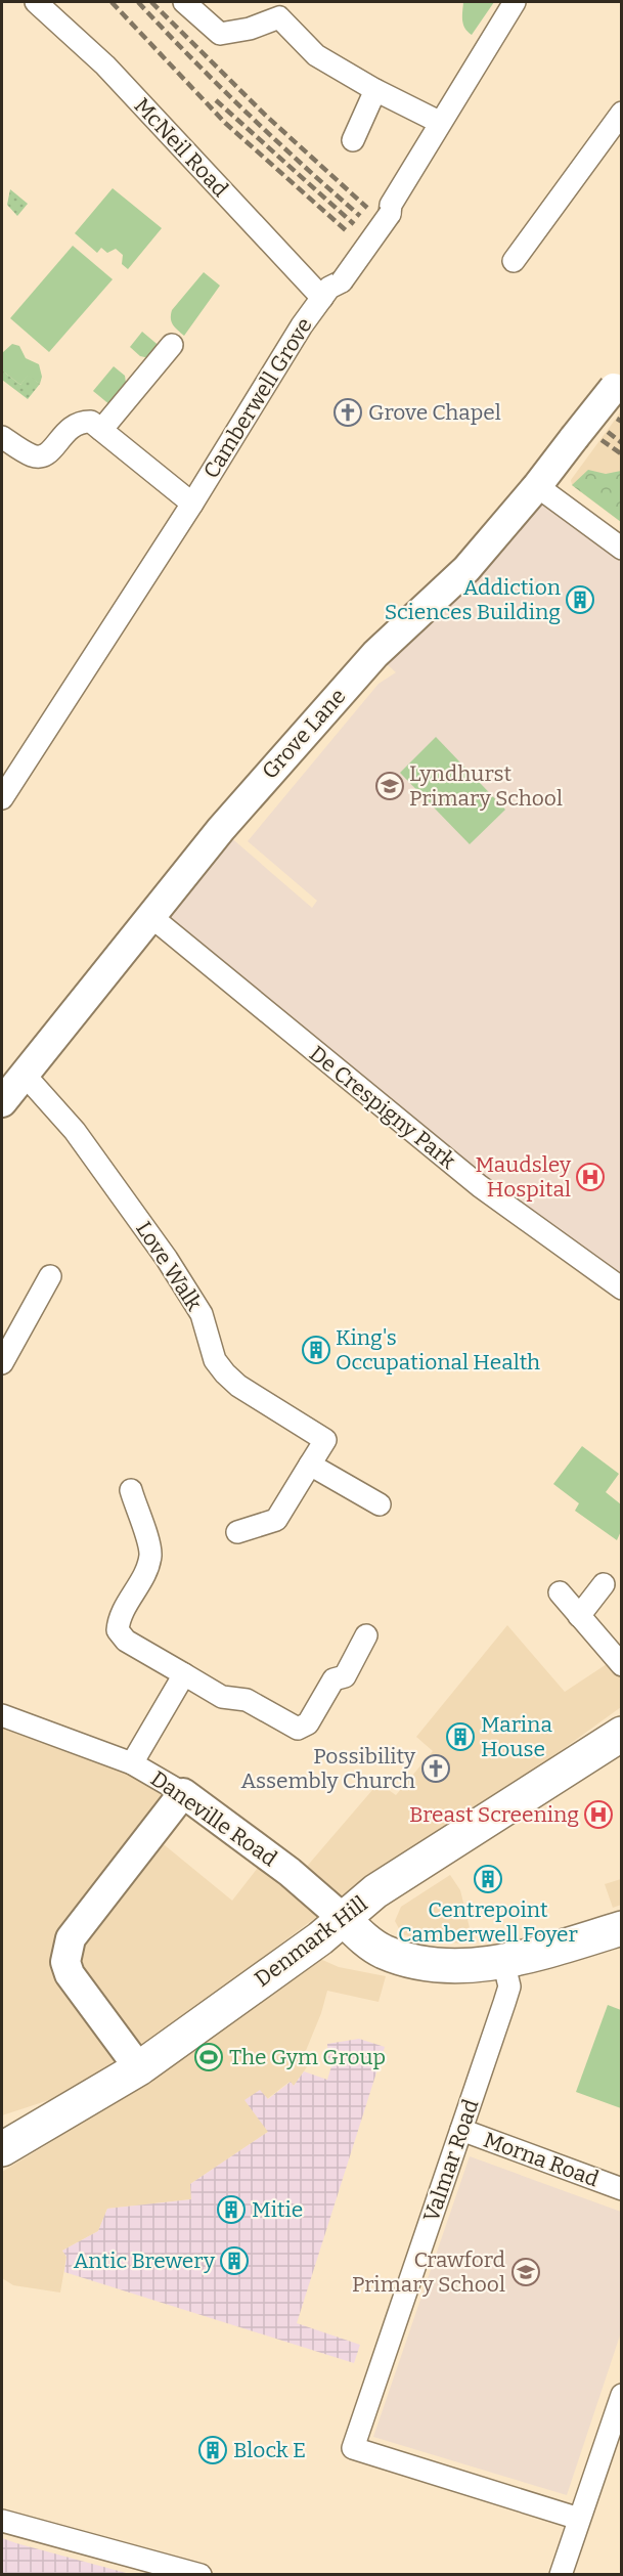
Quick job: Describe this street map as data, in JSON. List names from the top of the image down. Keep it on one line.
{"streets":{"main road":["Denmark Hill"],"street":["McNeil Road","Camberwell Grove","Grove Lane","De Crespigny Park","Love Walk","Daneville Road","Morna Road","Valmar Road"]},"crossings":[["McNeil Road","Camberwell Grove"],["Grove Lane","De Crespigny Park"],["Grove Lane","Love Walk"],["Daneville Road","Denmark Hill"],["Morna Road","Valmar Road"]],"places":{"church":["Grove Chapel","Possibility Assembly Church"],"building":["Addiction Sciences Building","King's Occupational Health","Marina House","Centrepoint Camberwell Foyer","Mitie","Antic Brewery","Block E"],"school or university":["Lyndhurst Primary School","Crawford Primary School"],"hospital":["Maudsley Hospital","Breast Screening"],"sports":["The Gym Group"]}}
